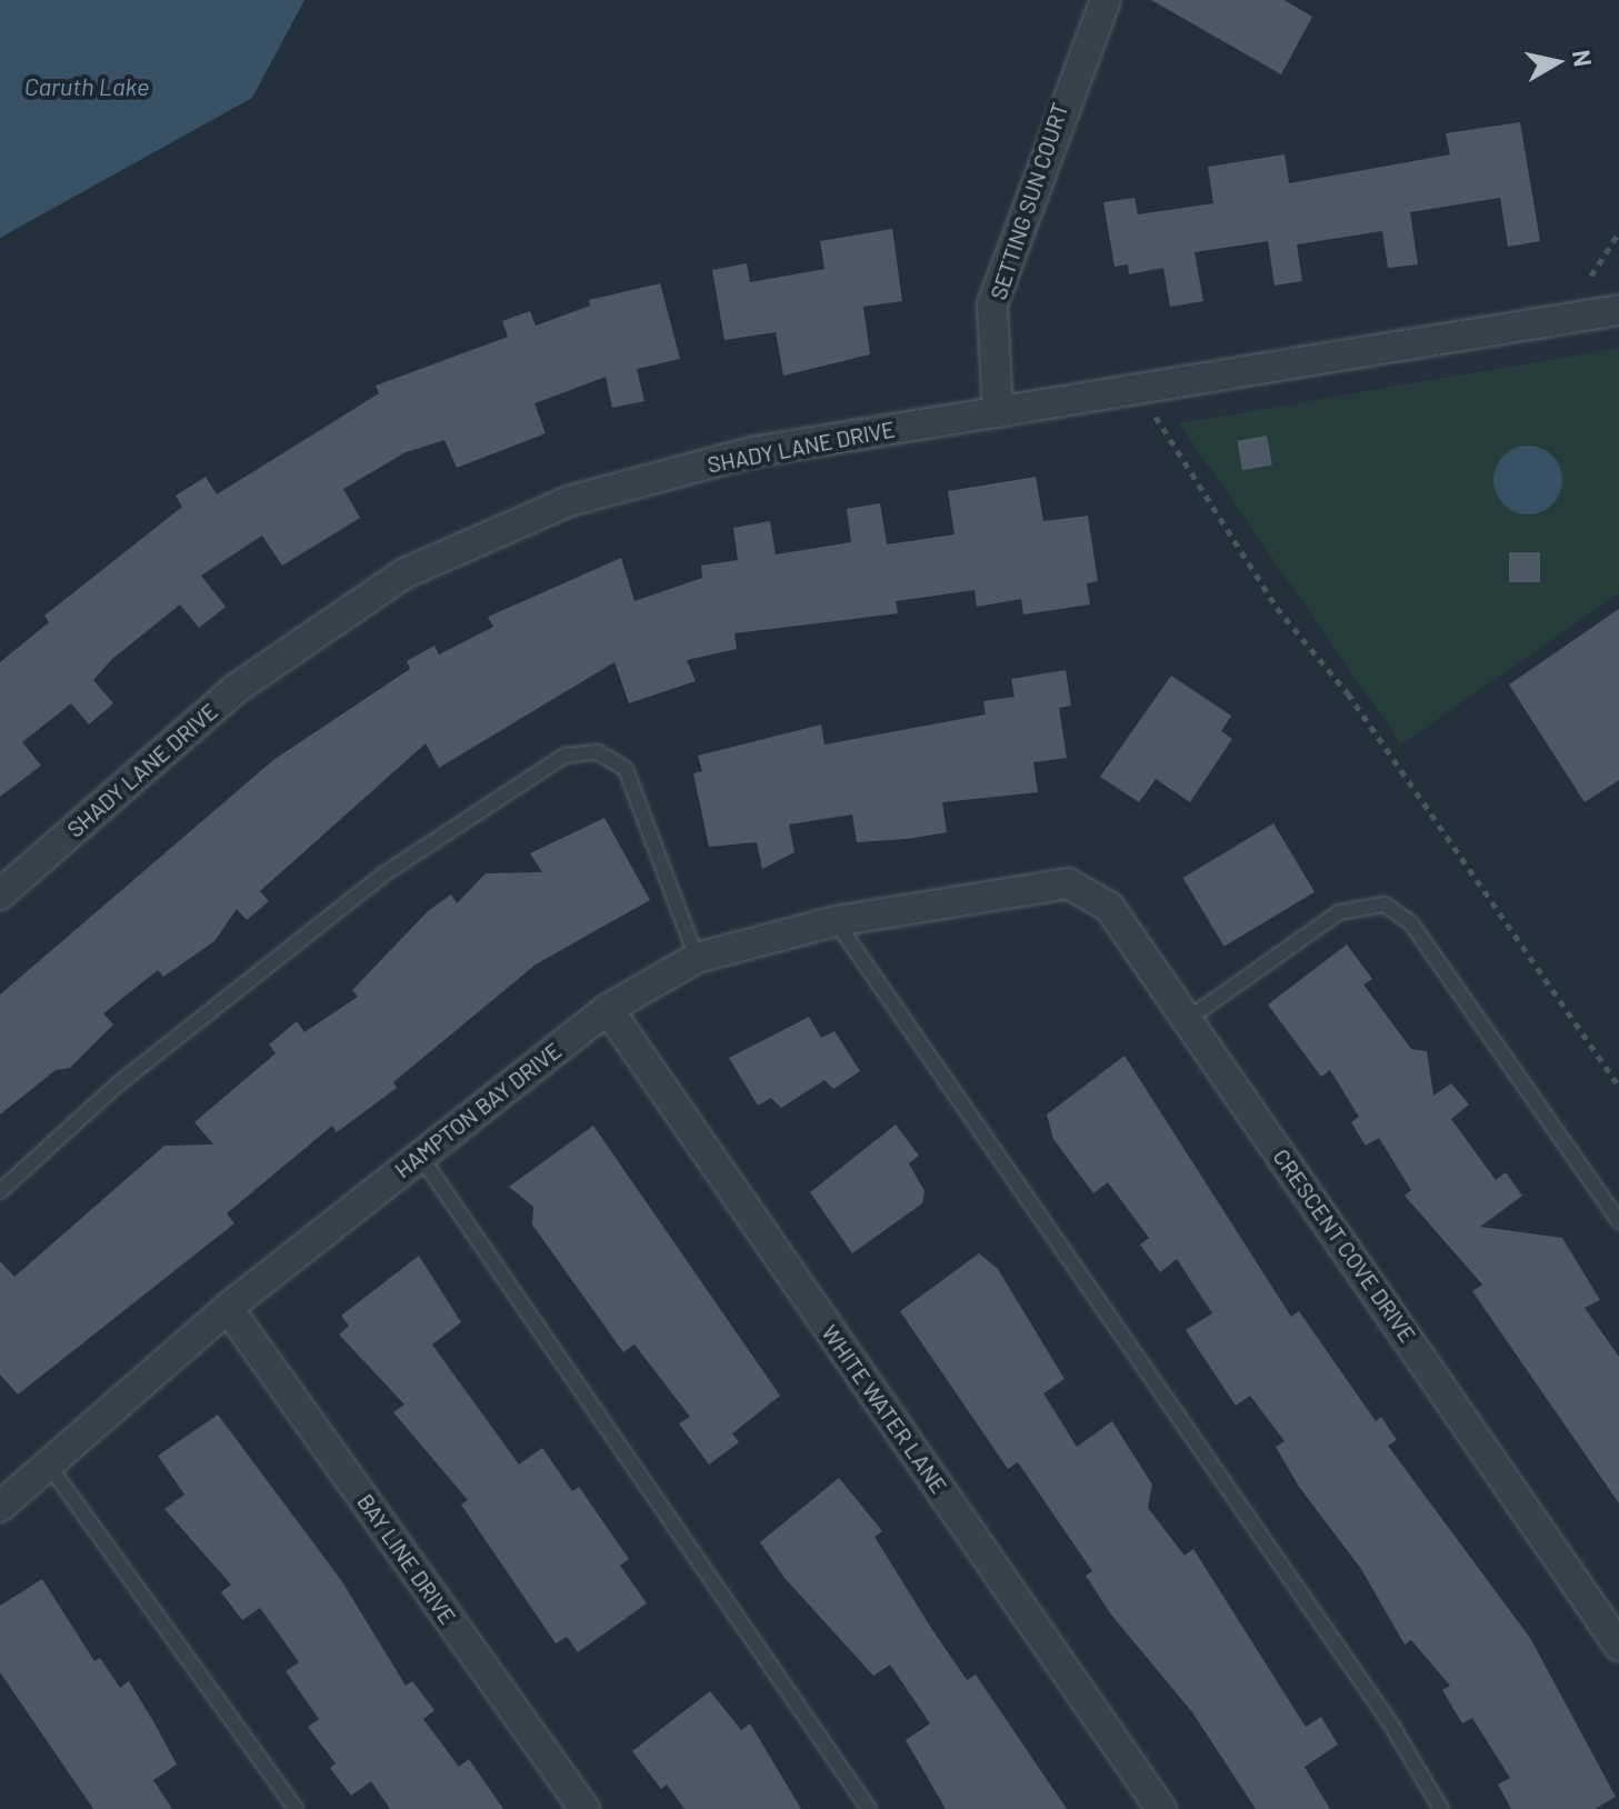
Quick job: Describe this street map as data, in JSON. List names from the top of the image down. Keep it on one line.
{"streets":{"street":["SETTING SUN COURT","SHADY LANE DRIVE","HAMPTON BAY DRIVE","CRESCENT COVE DRIVE","WHITE WATER LANE","BAY LINE DRIVE"]},"crossings":[["SETTING SUN COURT","SHADY LANE DRIVE"],["HAMPTON BAY DRIVE","CRESCENT COVE DRIVE"],["HAMPTON BAY DRIVE","WHITE WATER LANE"],["HAMPTON BAY DRIVE","BAY LINE DRIVE"]],"water":["Caruth Lake"],"north":"right"}
